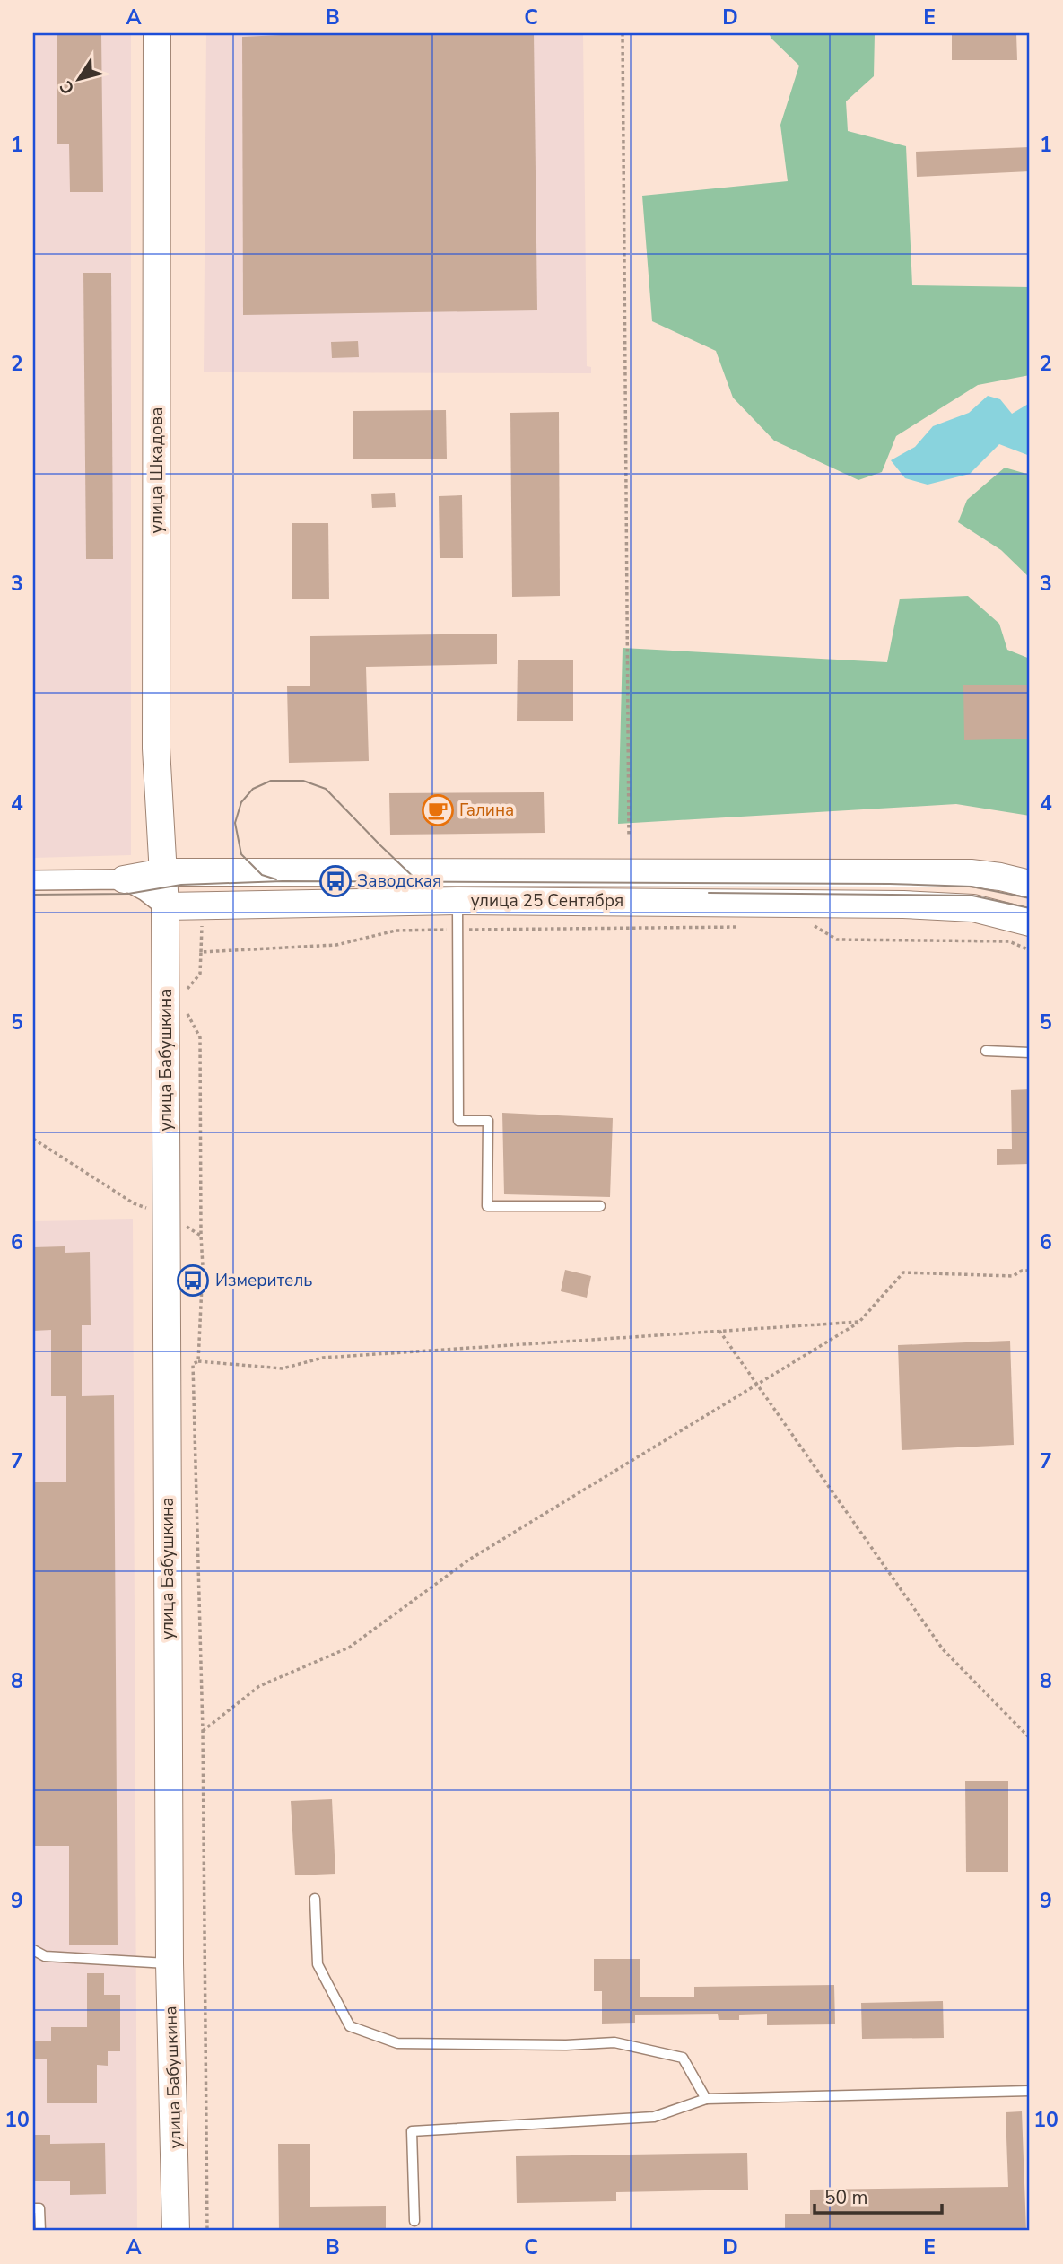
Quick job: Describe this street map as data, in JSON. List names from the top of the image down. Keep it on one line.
{"streets":{"main road":["улица Шкадова","улица 25 Сентября","улица Бабушкина"]},"crossings":[["улица Шкадова","улица 25 Сентября"],["улица Шкадова","улица Бабушкина"],["улица 25 Сентября","улица Бабушкина"]],"places":{"cafe":["Галина"],"bus stop":["Заводская","Измеритель"]},"scale_bar":"50 m","north":"bottom left","grid":{"columns":["A","B","C","D","E"],"rows":["1","2","3","4","5","6","7","8","9","10"]}}
